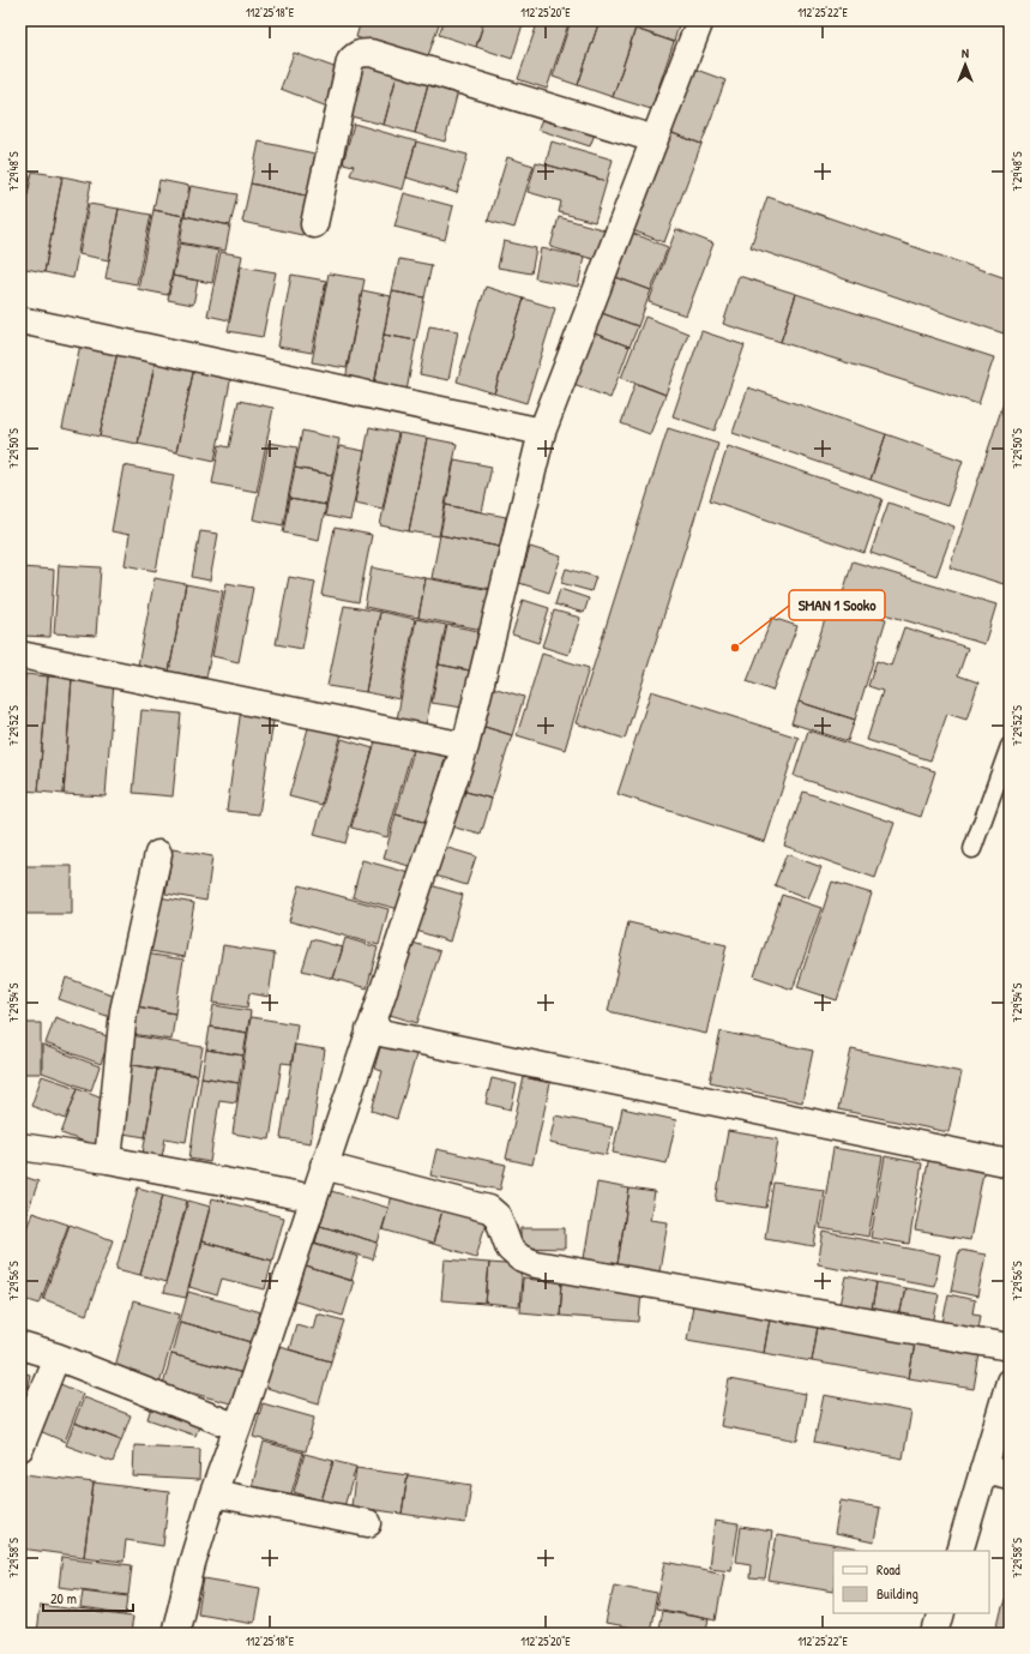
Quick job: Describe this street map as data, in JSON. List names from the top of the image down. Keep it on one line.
{"places":["SMAN 1 Sooko"],"legend":["Road","Building"],"scale_bar":"20 m","north":"top","coordinates":["112°25'18\"E","112°25'20\"E","112°25'22\"E","7°29'48\"S","7°29'50\"S","7°29'52\"S","7°29'54\"S","7°29'56\"S","7°29'58\"S"]}
